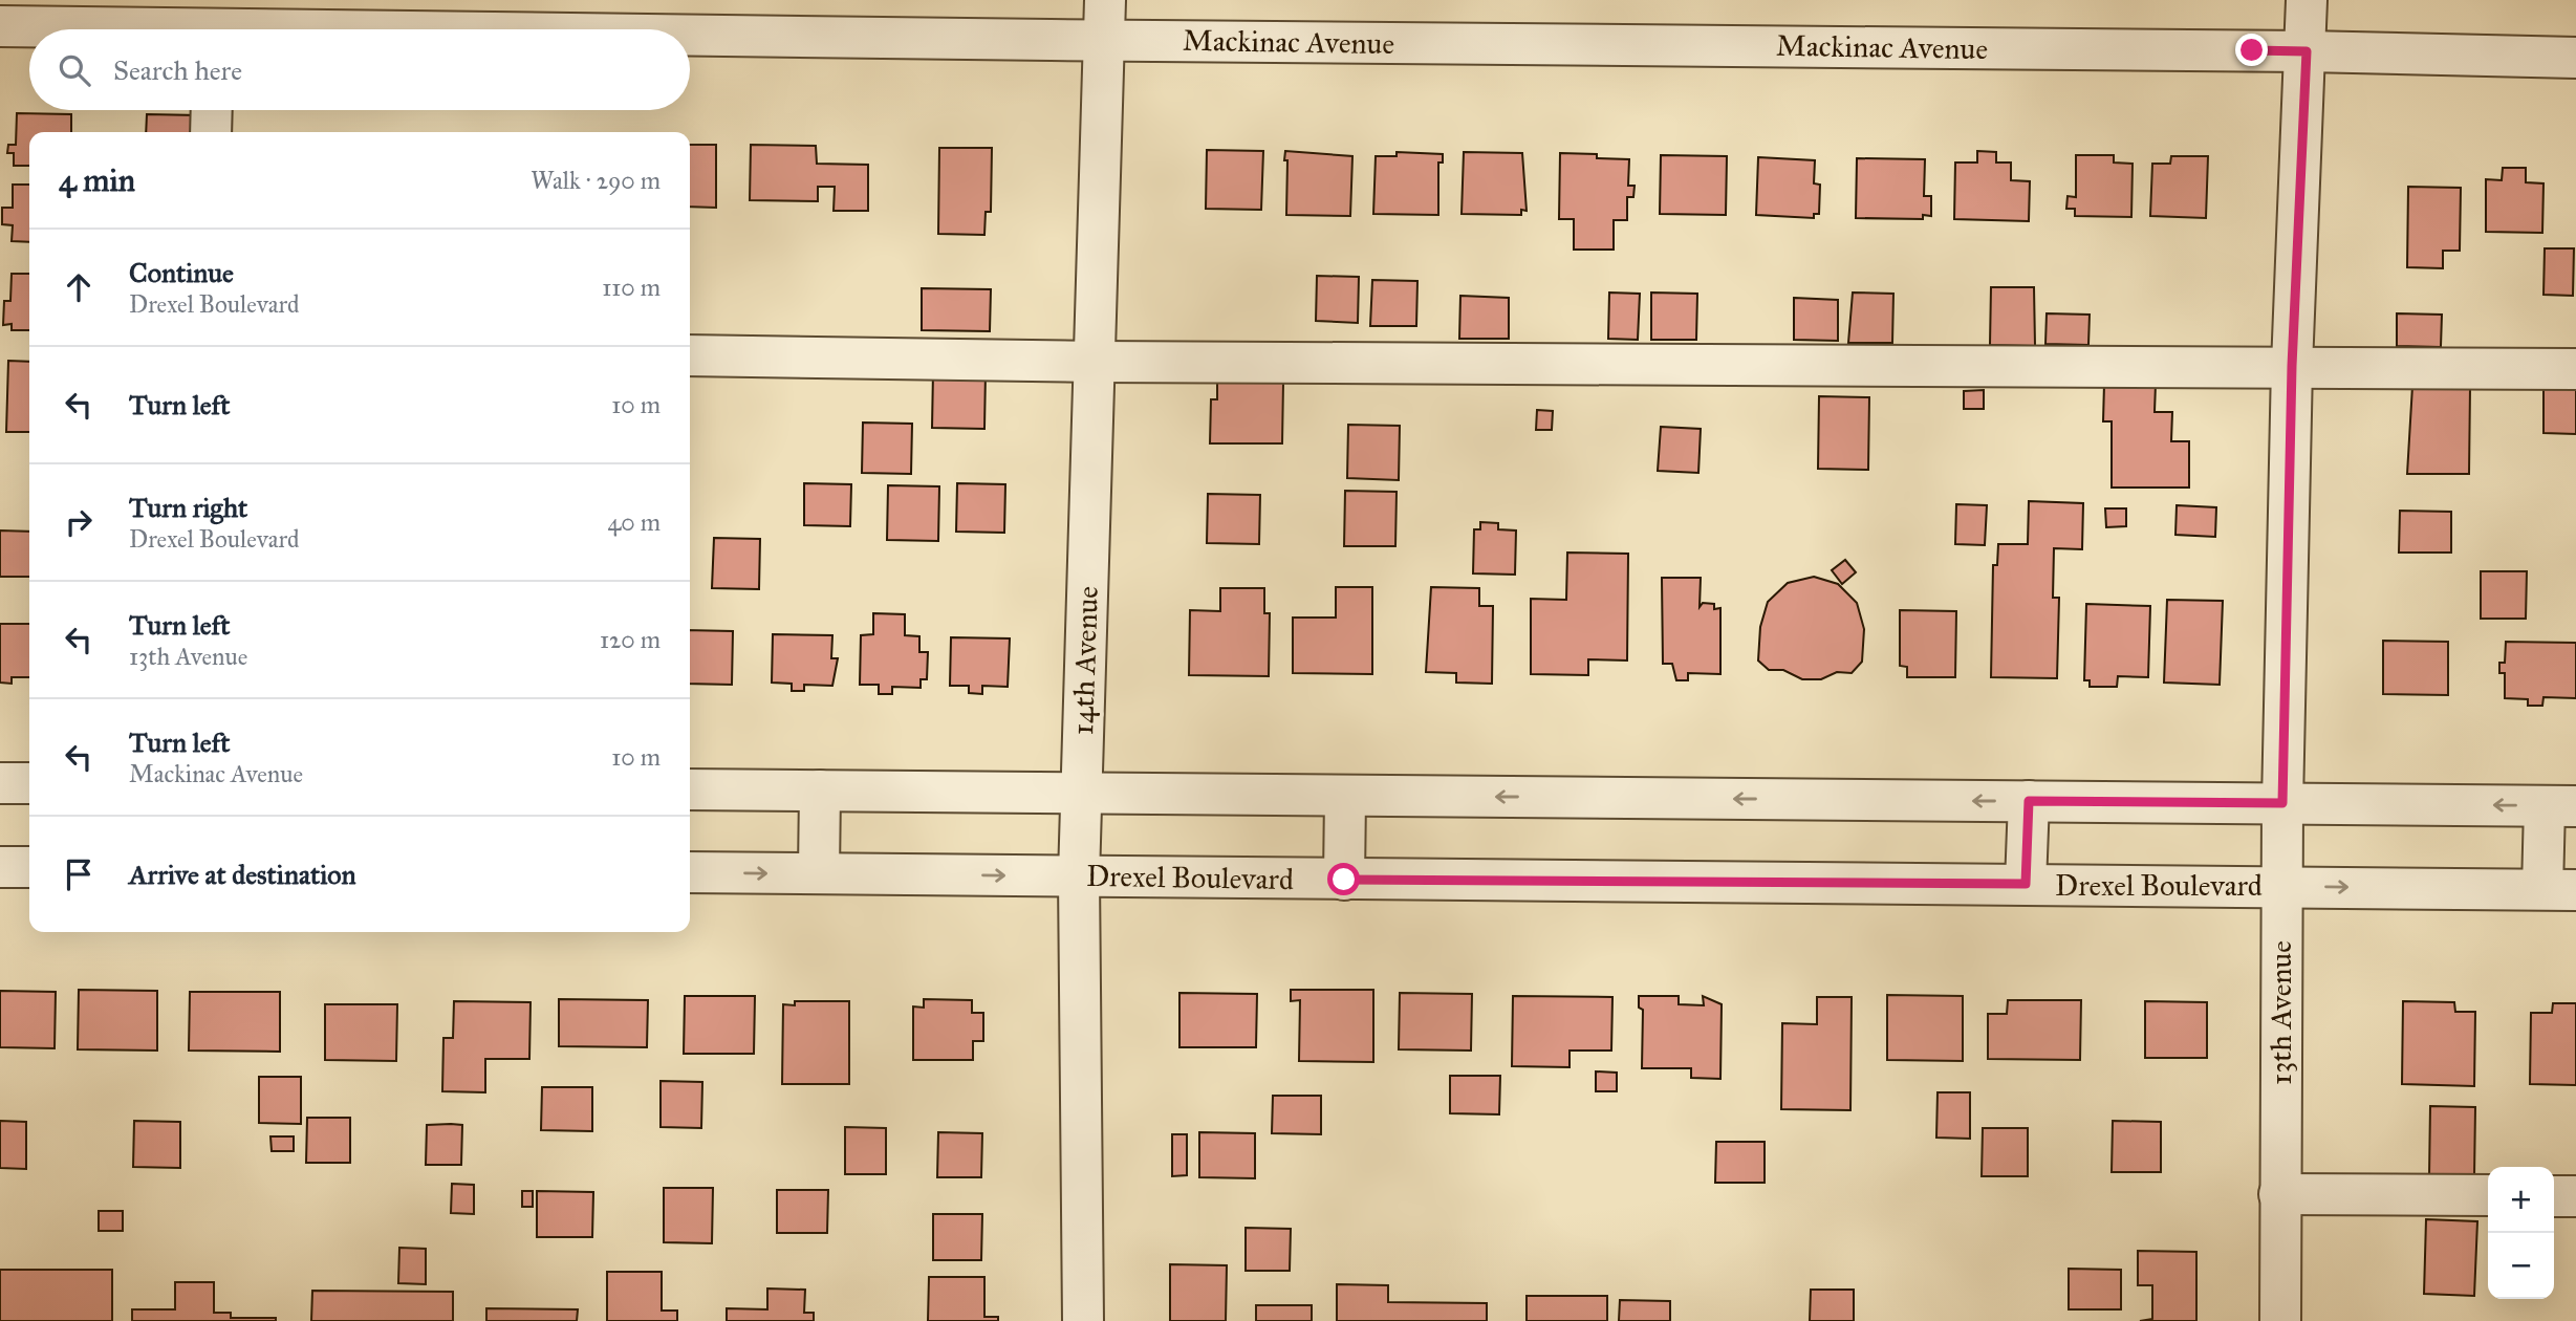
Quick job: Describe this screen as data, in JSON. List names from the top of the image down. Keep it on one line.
{"streets":{"street":["Mackinac Avenue","14th Avenue","Drexel Boulevard","13th Avenue"]},"crossings":[["Mackinac Avenue","14th Avenue"],["Mackinac Avenue","13th Avenue"],["14th Avenue","Drexel Boulevard"],["Drexel Boulevard","13th Avenue"]],"page":{"search":"Search here","heading":["4 min","Walk · 290 m"],"list":[["Continue","Drexel Boulevard","110 m"],["Turn left","10 m"],["Turn right","Drexel Boulevard","40 m"],["Turn left","13th Avenue","120 m"],["Turn left","Mackinac Avenue","10 m"],"Arrive at destination"],"map_buttons":["+","−"]}}
